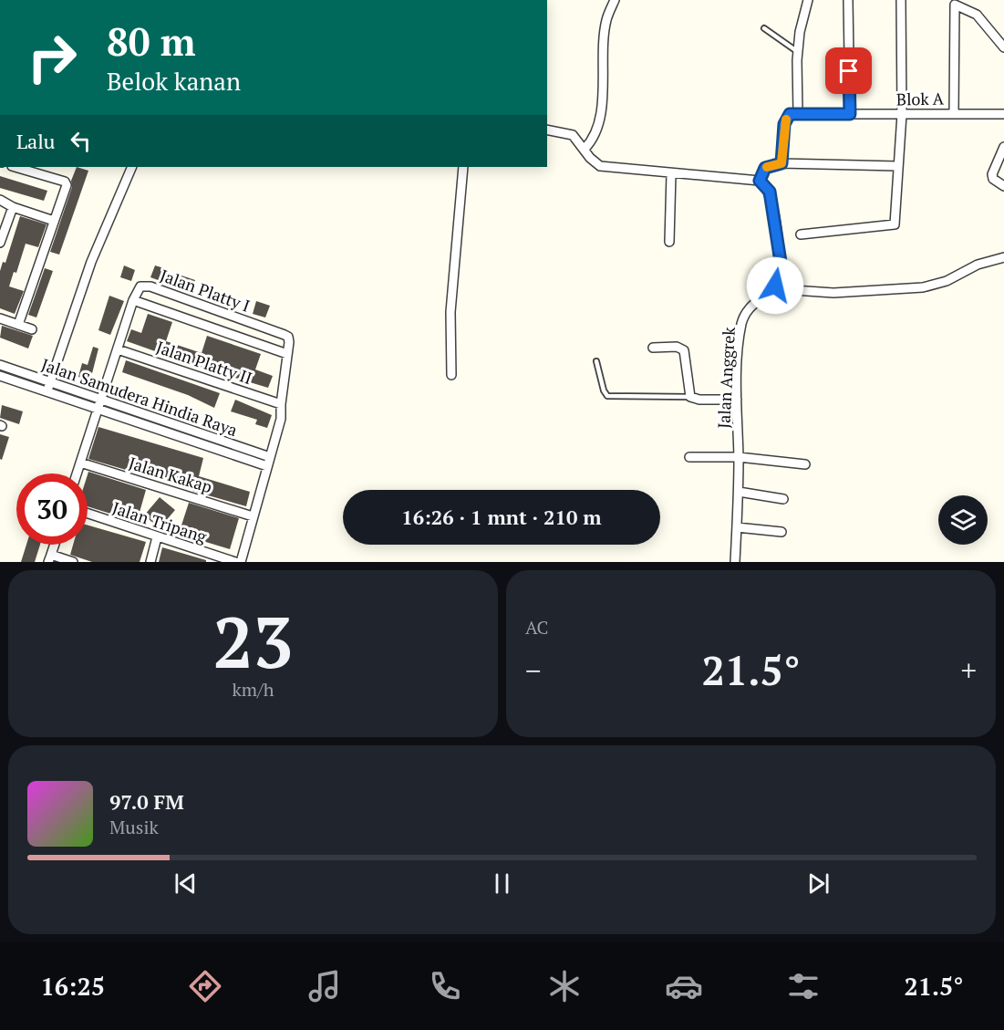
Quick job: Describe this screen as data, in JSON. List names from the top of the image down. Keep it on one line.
{"streets":{"street":["Blok A","Jalan Platty I","Jalan Platty II","Jalan Anggrek","Jalan Samudera Hindia Raya","Jalan Kakap","Jalan Tripang"]},"crossings":[["Jalan Platty I","Jalan Platty II"],["Jalan Platty I","Jalan Samudera Hindia Raya"],["Jalan Platty I","Jalan Kakap"]],"page":{"turn":["80 m","Belok kanan"],"then":"Lalu","limit":"30","trip":"16:26 · 1 mnt · 210 m","tile":[["23","km/h"],"AC"],"heat":["−","21.5°","+"],"song":["97.0 FM","Musik"],"tabs":["16:25","21.5°"]}}
